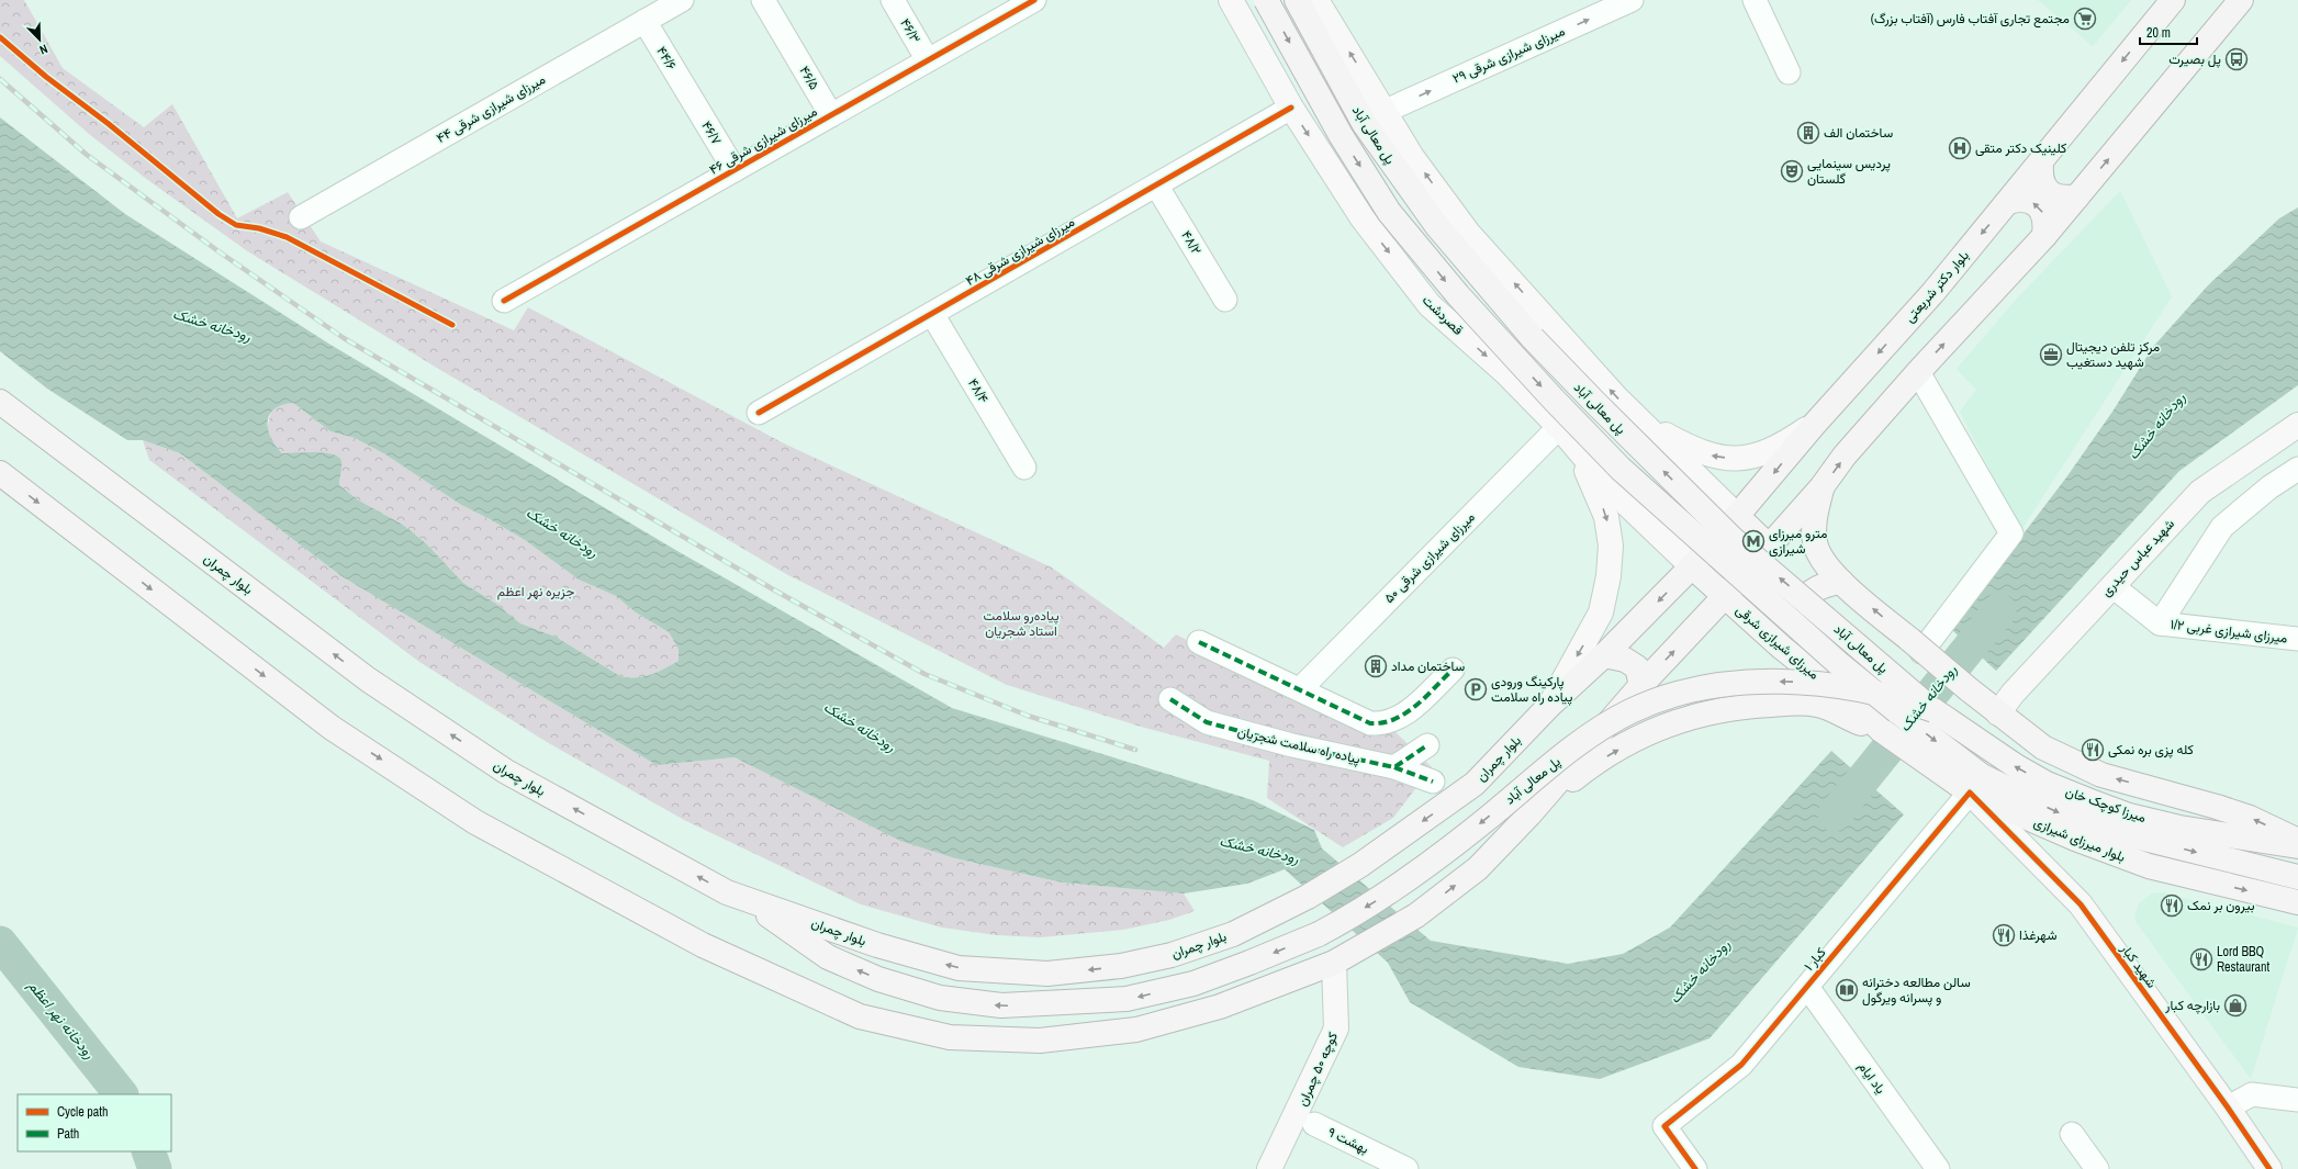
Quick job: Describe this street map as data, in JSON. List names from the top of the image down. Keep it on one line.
{"streets":{"main road":["پل معالی آباد","بلوار دکتر شریعتی","قصردشت","شهید عباس حیدری","بلوار چمران","میرزای شیرازی شرقی","میرزا کوچک خان","بلوار میرزای شیرازی","شهید کبار","کوچه ۵۰ چمران"],"street":["۴۶/۳","۲۹ میرزای شیرازی شرقی","۴۴/۶","۴۶/۵","۴۴ میرزای شیرازی شرقی","۴۶/۷","۴۶ میرزای شیرازی شرقی","۴۸/۲","۴۸ میرزای شیرازی شرقی","۴۸/۴","۵۰ میرزای شیرازی شرقی","۱/۲ میرزای شیرازی غربی","پیاده راه سلامت شجریان","۱ کبار","یاد ایام","۹ بهشت"]},"crossings":[["۴۶/۳","۴۶ میرزای شیرازی شرقی"],["۴۴/۶","۴۴ میرزای شیرازی شرقی"],["۴۴/۶","۴۶/۷"],["۴۶/۵","۴۶ میرزای شیرازی شرقی"],["۴۶/۷","۴۶ میرزای شیرازی شرقی"],["پل معالی آباد","بلوار چمران"],["پل معالی آباد","میرزا کوچک خان"],["۴۸/۲","۴۸ میرزای شیرازی شرقی"],["۴۸ میرزای شیرازی شرقی","قصردشت"],["۴۸ میرزای شیرازی شرقی","۴۸/۴"],["بلوار دکتر شریعتی","قصردشت"],["بلوار دکتر شریعتی","بلوار چمران"],["بلوار دکتر شریعتی","میرزای شیرازی شرقی"],["قصردشت","۵۰ میرزای شیرازی شرقی"],["قصردشت","بلوار چمران"],["قصردشت","میرزای شیرازی شرقی"],["بلوار چمران","میرزای شیرازی شرقی"],["میرزای شیرازی شرقی","بلوار میرزای شیرازی"],["بلوار میرزای شیرازی","۱ کبار"],["بلوار میرزای شیرازی","شهید کبار"],["۱ کبار","شهید کبار"],["۱ کبار","یاد ایام"]],"one_way":["۲۹ میرزای شیرازی شرقی"],"water":["رودخانه خشک","رودخانه نهر اعظم"],"parks":["جزیره نهر اعظم","پیاده‌رو سلامت استاد شجریان"],"places":{"supermarket":["مجتمع تجاری آفتاب فارس (آفتاب بزرگ)"],"bus stop":["پل بصیرت"],"building":["ساختمان الف","ساختمان مداد"],"hospital":["کلینیک دکتر متقی"],"theatre":["پردیس سینمایی گلستان"],"office":["مرکز تلفن دیجیتال شهید دستغیب"],"metro station":["مترو میرزای شیرازی"],"parking":["پارکینگ ورودی پیاده راه سلامت"],"restaurant":["کله پزی بره نمکی","بیرون بر نمک","شهرغذا","Lord BBQ Restaurant"],"library":["سالن مطالعه دخترانه و پسرانه ویرگول"],"shop":["بازارچه کبار"]},"legend":["Cycle path","Path"],"scale_bar":"20 m","north":"bottom right"}
